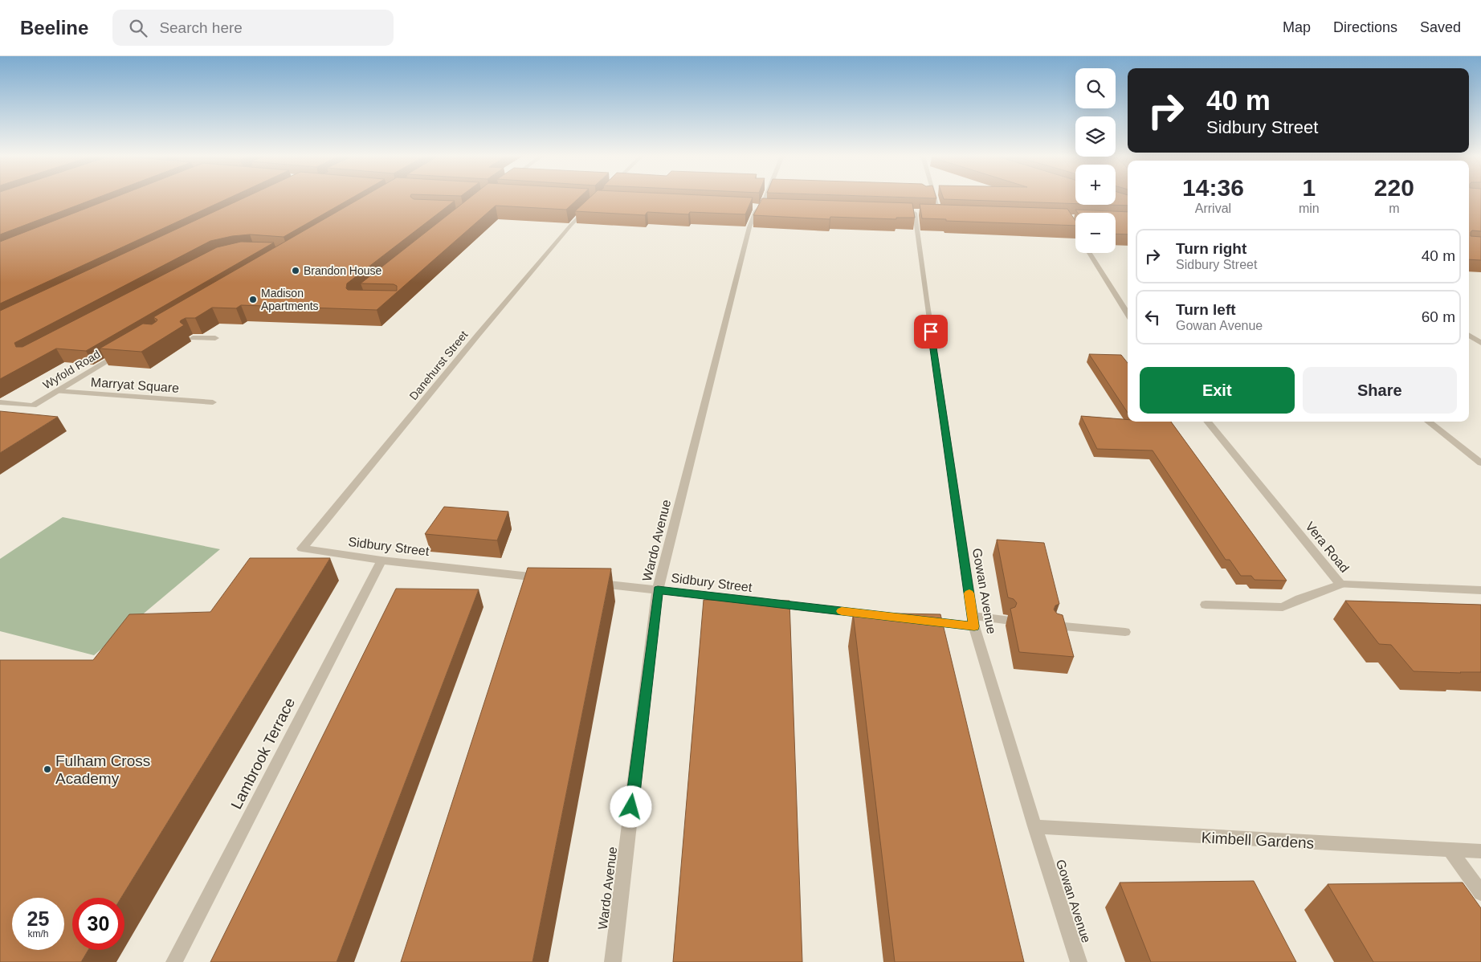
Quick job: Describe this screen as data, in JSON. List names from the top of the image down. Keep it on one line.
{"streets":{"street":["Danehurst Street","Wyfold Road","Marryat Square","Wardo Avenue","Sidbury Street","Vera Road","Gowan Avenue","Lambrook Terrace","Kimbell Gardens"]},"crossings":[["Danehurst Street","Sidbury Street"],["Wyfold Road","Marryat Square"],["Wardo Avenue","Sidbury Street"],["Sidbury Street","Lambrook Terrace"],["Gowan Avenue","Kimbell Gardens"]],"places":["Brandon House","Madison Apartments","Fulham Cross Academy"],"page":{"header":"Beeline","search":"Search here","nav":["Map","Directions","Saved"],"map_buttons":["+","−"],"turn":["40 m","Sidbury Street"],"eta":["14:36","Arrival","1","min","220","m"],"list":[{"name":"Turn right","note":"Sidbury Street","value":"40 m"},{"name":"Turn left","note":"Gowan Avenue","value":"60 m"}],"buttons":["Exit","Share"],"speed":"25 km/h","limit":"30"}}
